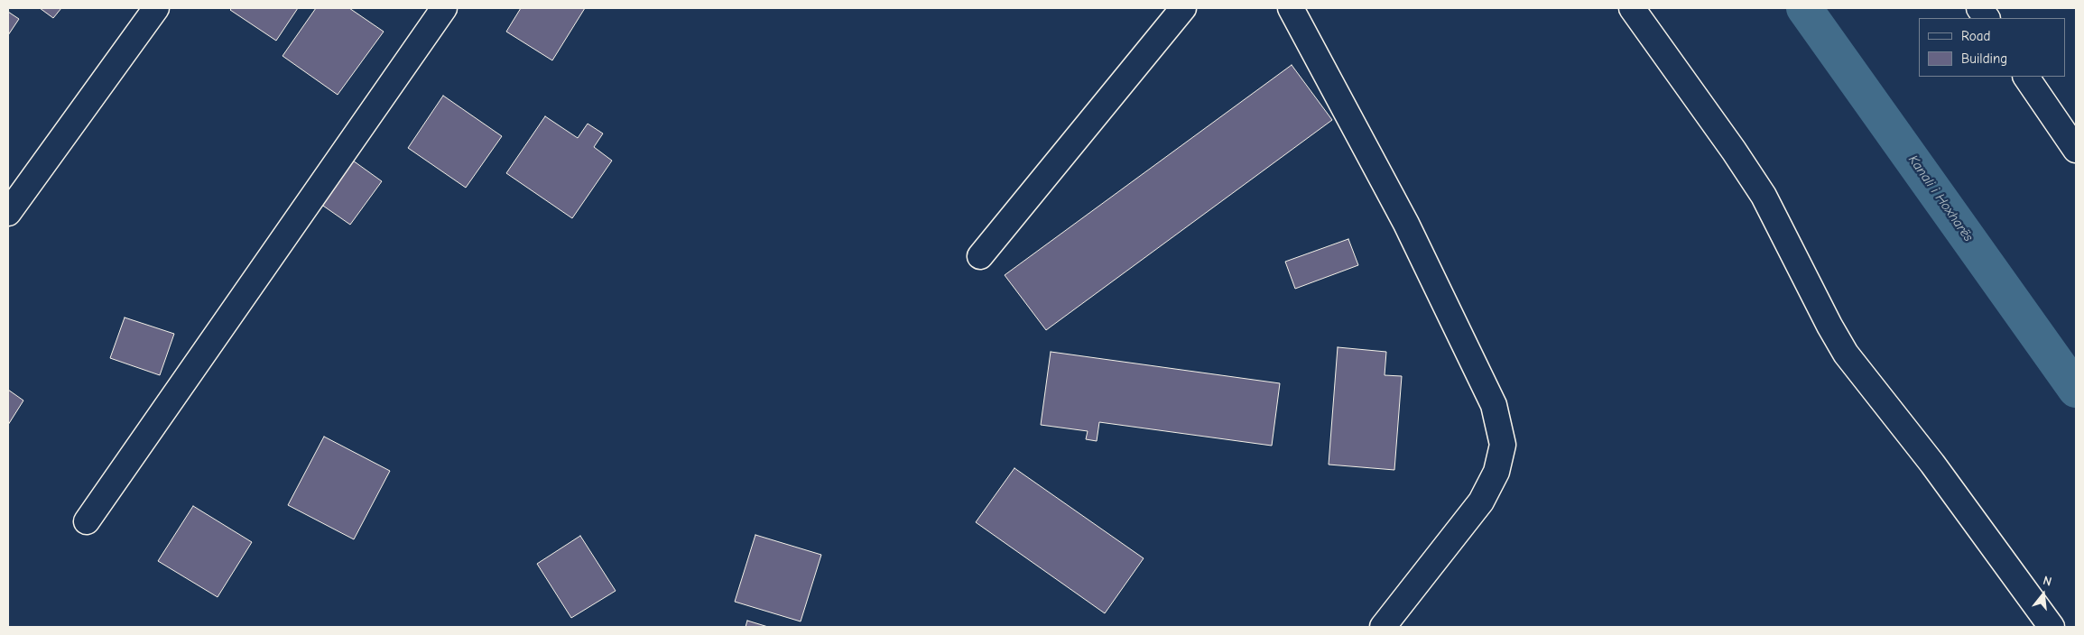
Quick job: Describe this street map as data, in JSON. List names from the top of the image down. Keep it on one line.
{"water":["Kanali i Hoxharës"],"legend":["Road","Building"],"north":"top"}
